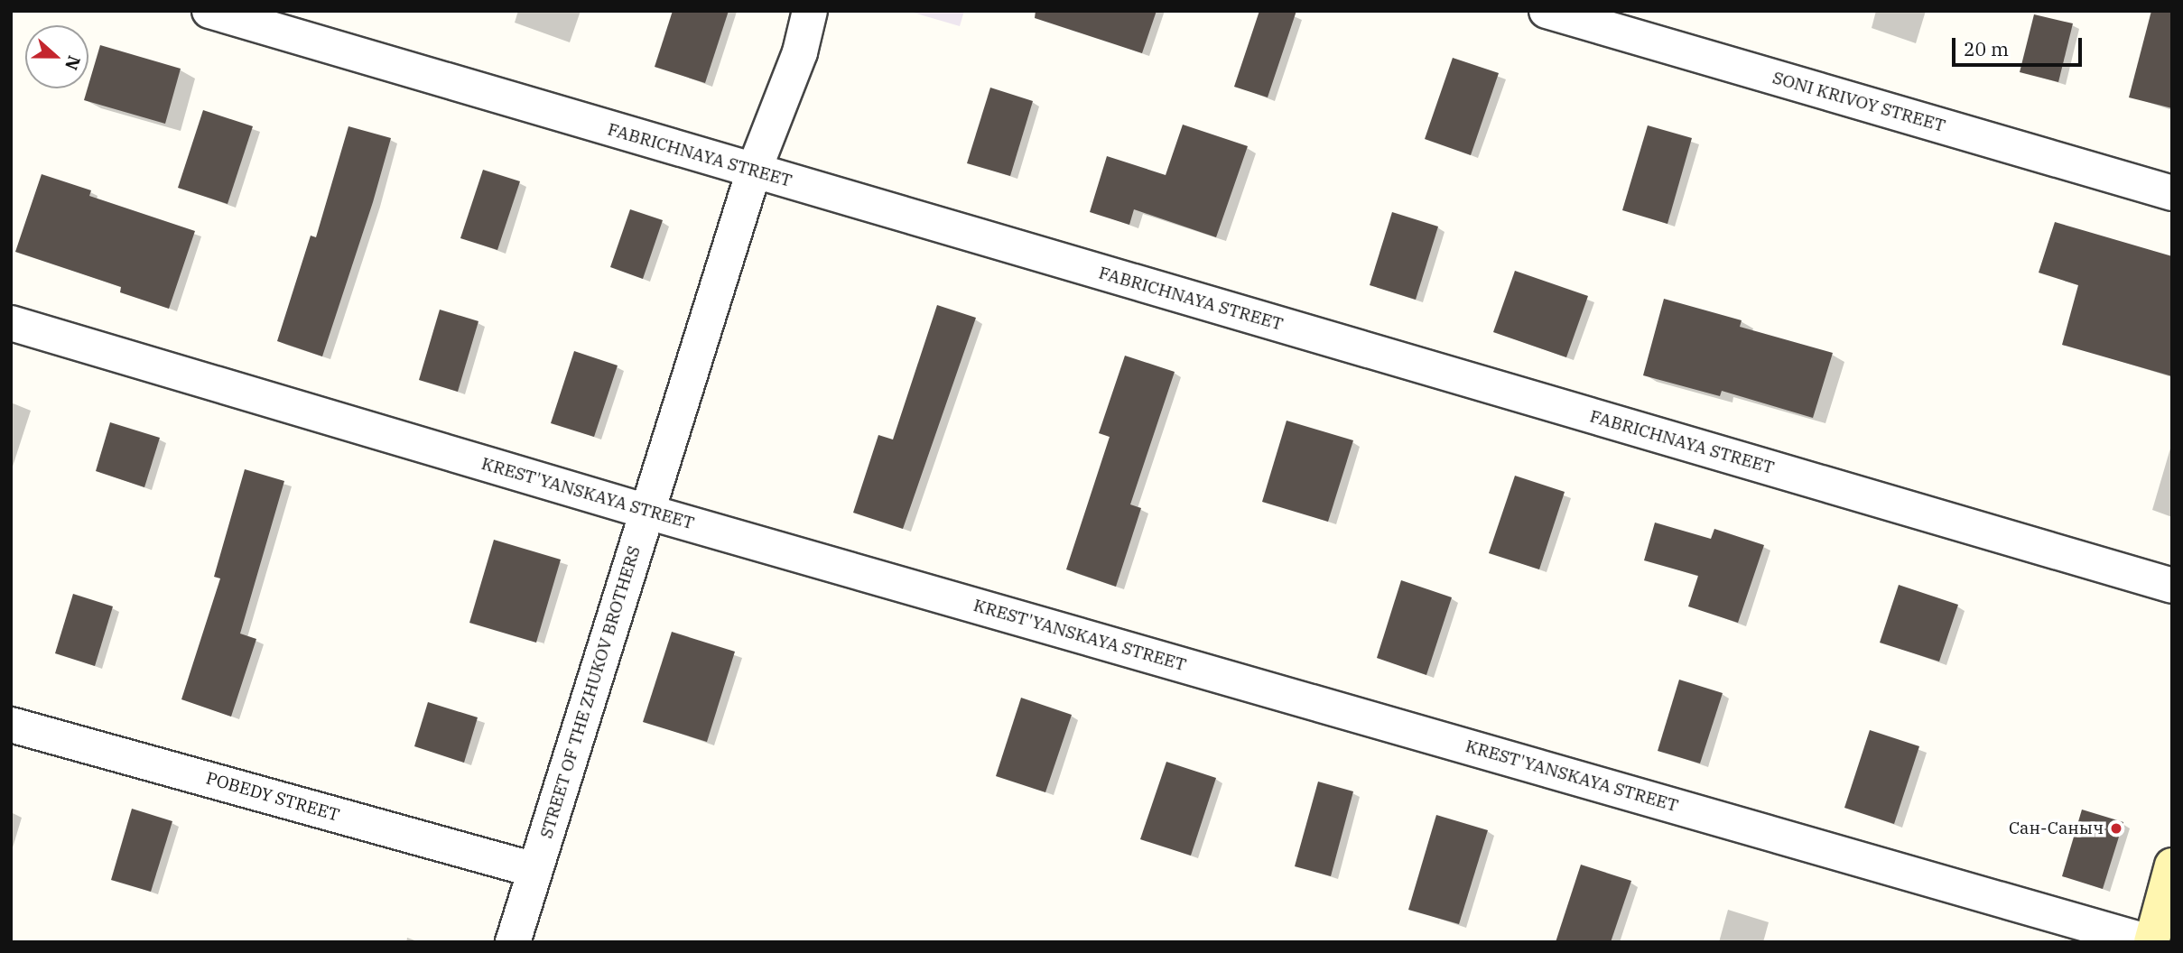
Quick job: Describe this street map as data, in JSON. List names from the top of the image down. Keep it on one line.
{"streets":{"street":["SONI KRIVOY STREET","FABRICHNAYA STREET","KREST'YANSKAYA STREET","STREET OF THE ZHUKOV BROTHERS","POBEDY STREET"]},"crossings":[["FABRICHNAYA STREET","STREET OF THE ZHUKOV BROTHERS"],["KREST'YANSKAYA STREET","STREET OF THE ZHUKOV BROTHERS"],["STREET OF THE ZHUKOV BROTHERS","POBEDY STREET"]],"places":["Сан-Саныч"],"scale_bar":"20 m","north":"right"}
